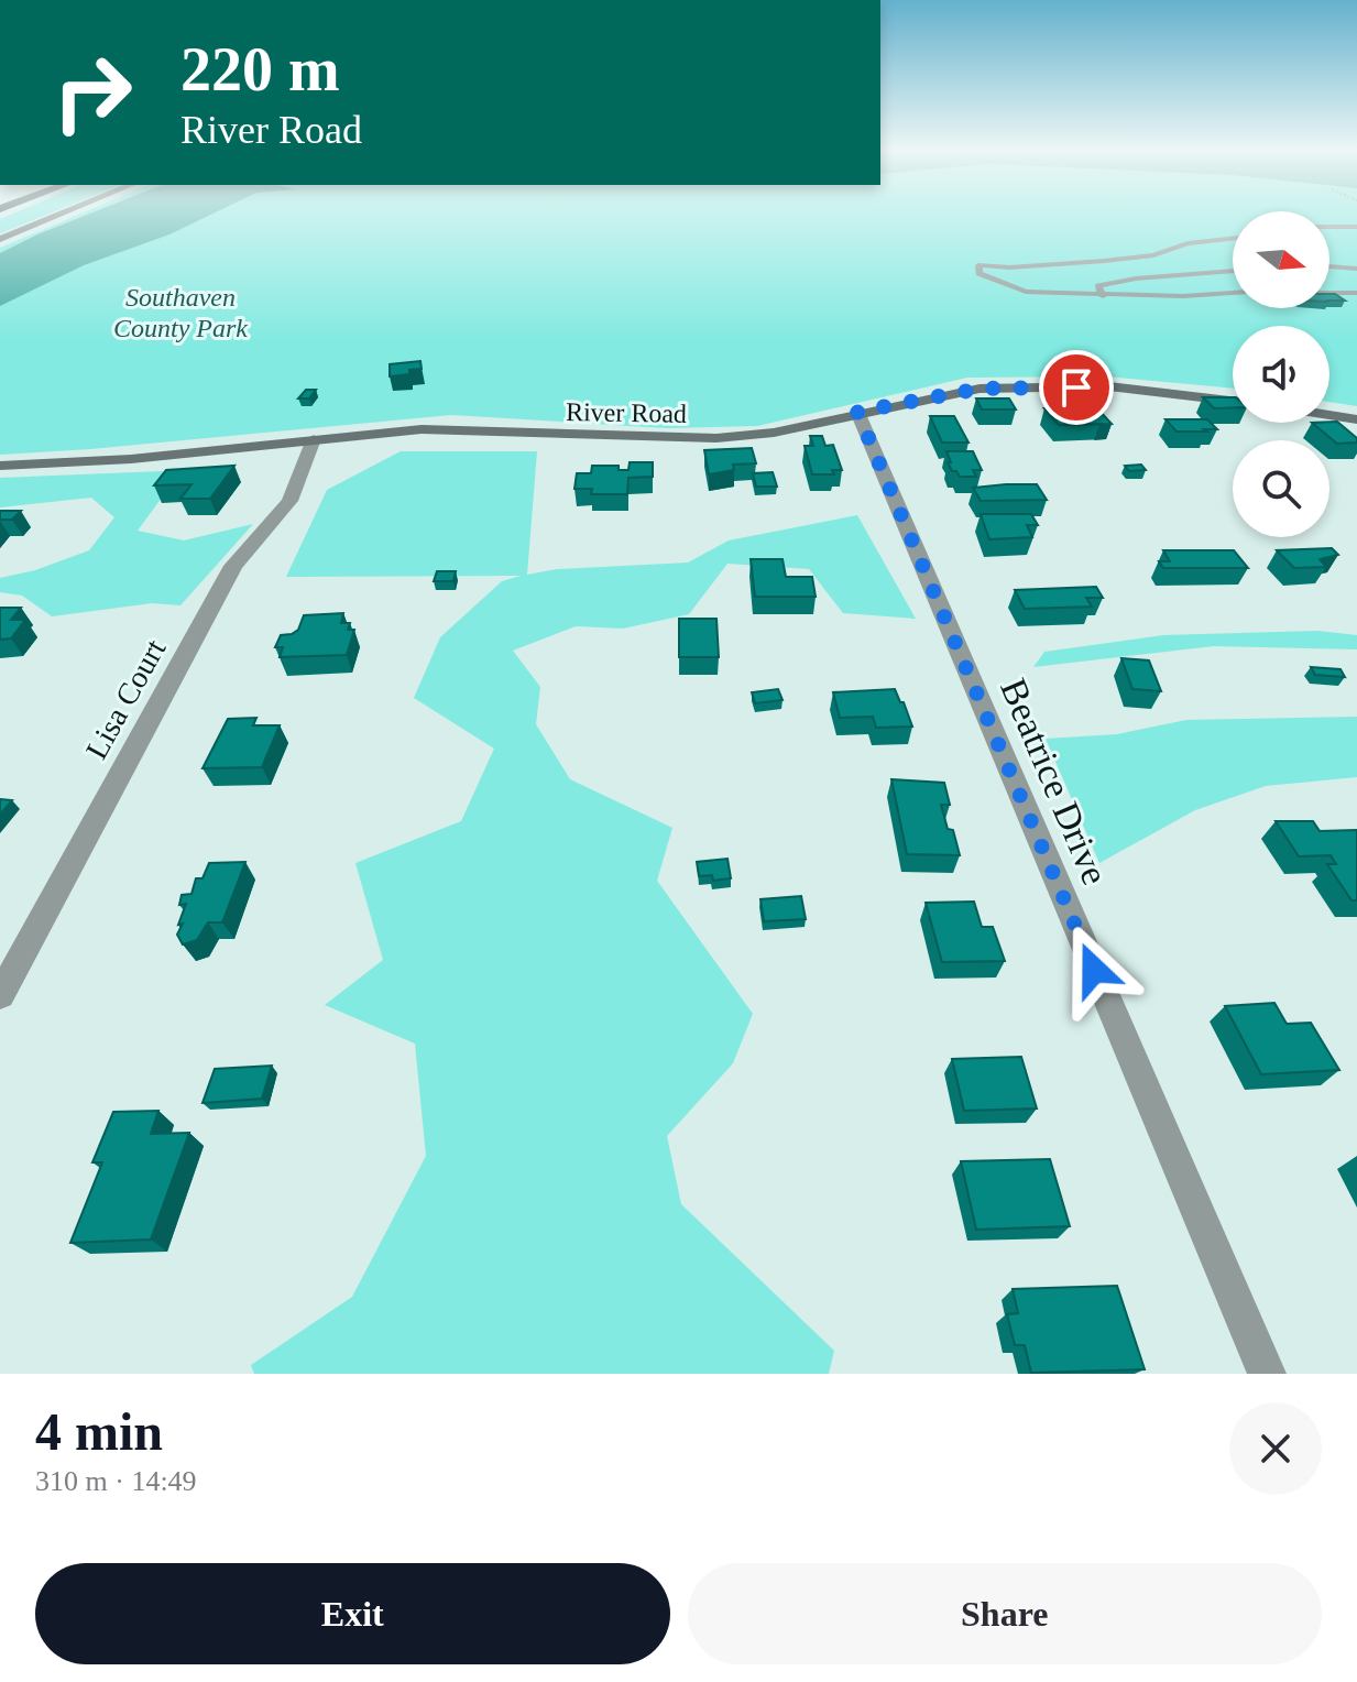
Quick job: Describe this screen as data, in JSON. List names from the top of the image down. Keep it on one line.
{"streets":{"street":["River Road","Lisa Court","Beatrice Drive"]},"crossings":[["River Road","Lisa Court"],["River Road","Beatrice Drive"]],"parks":["Southaven County Park"],"north":"right","page":{"turn":["220 m","River Road"],"heading":["4 min","310 m · 14:49"],"buttons":["Exit","Share"]}}
